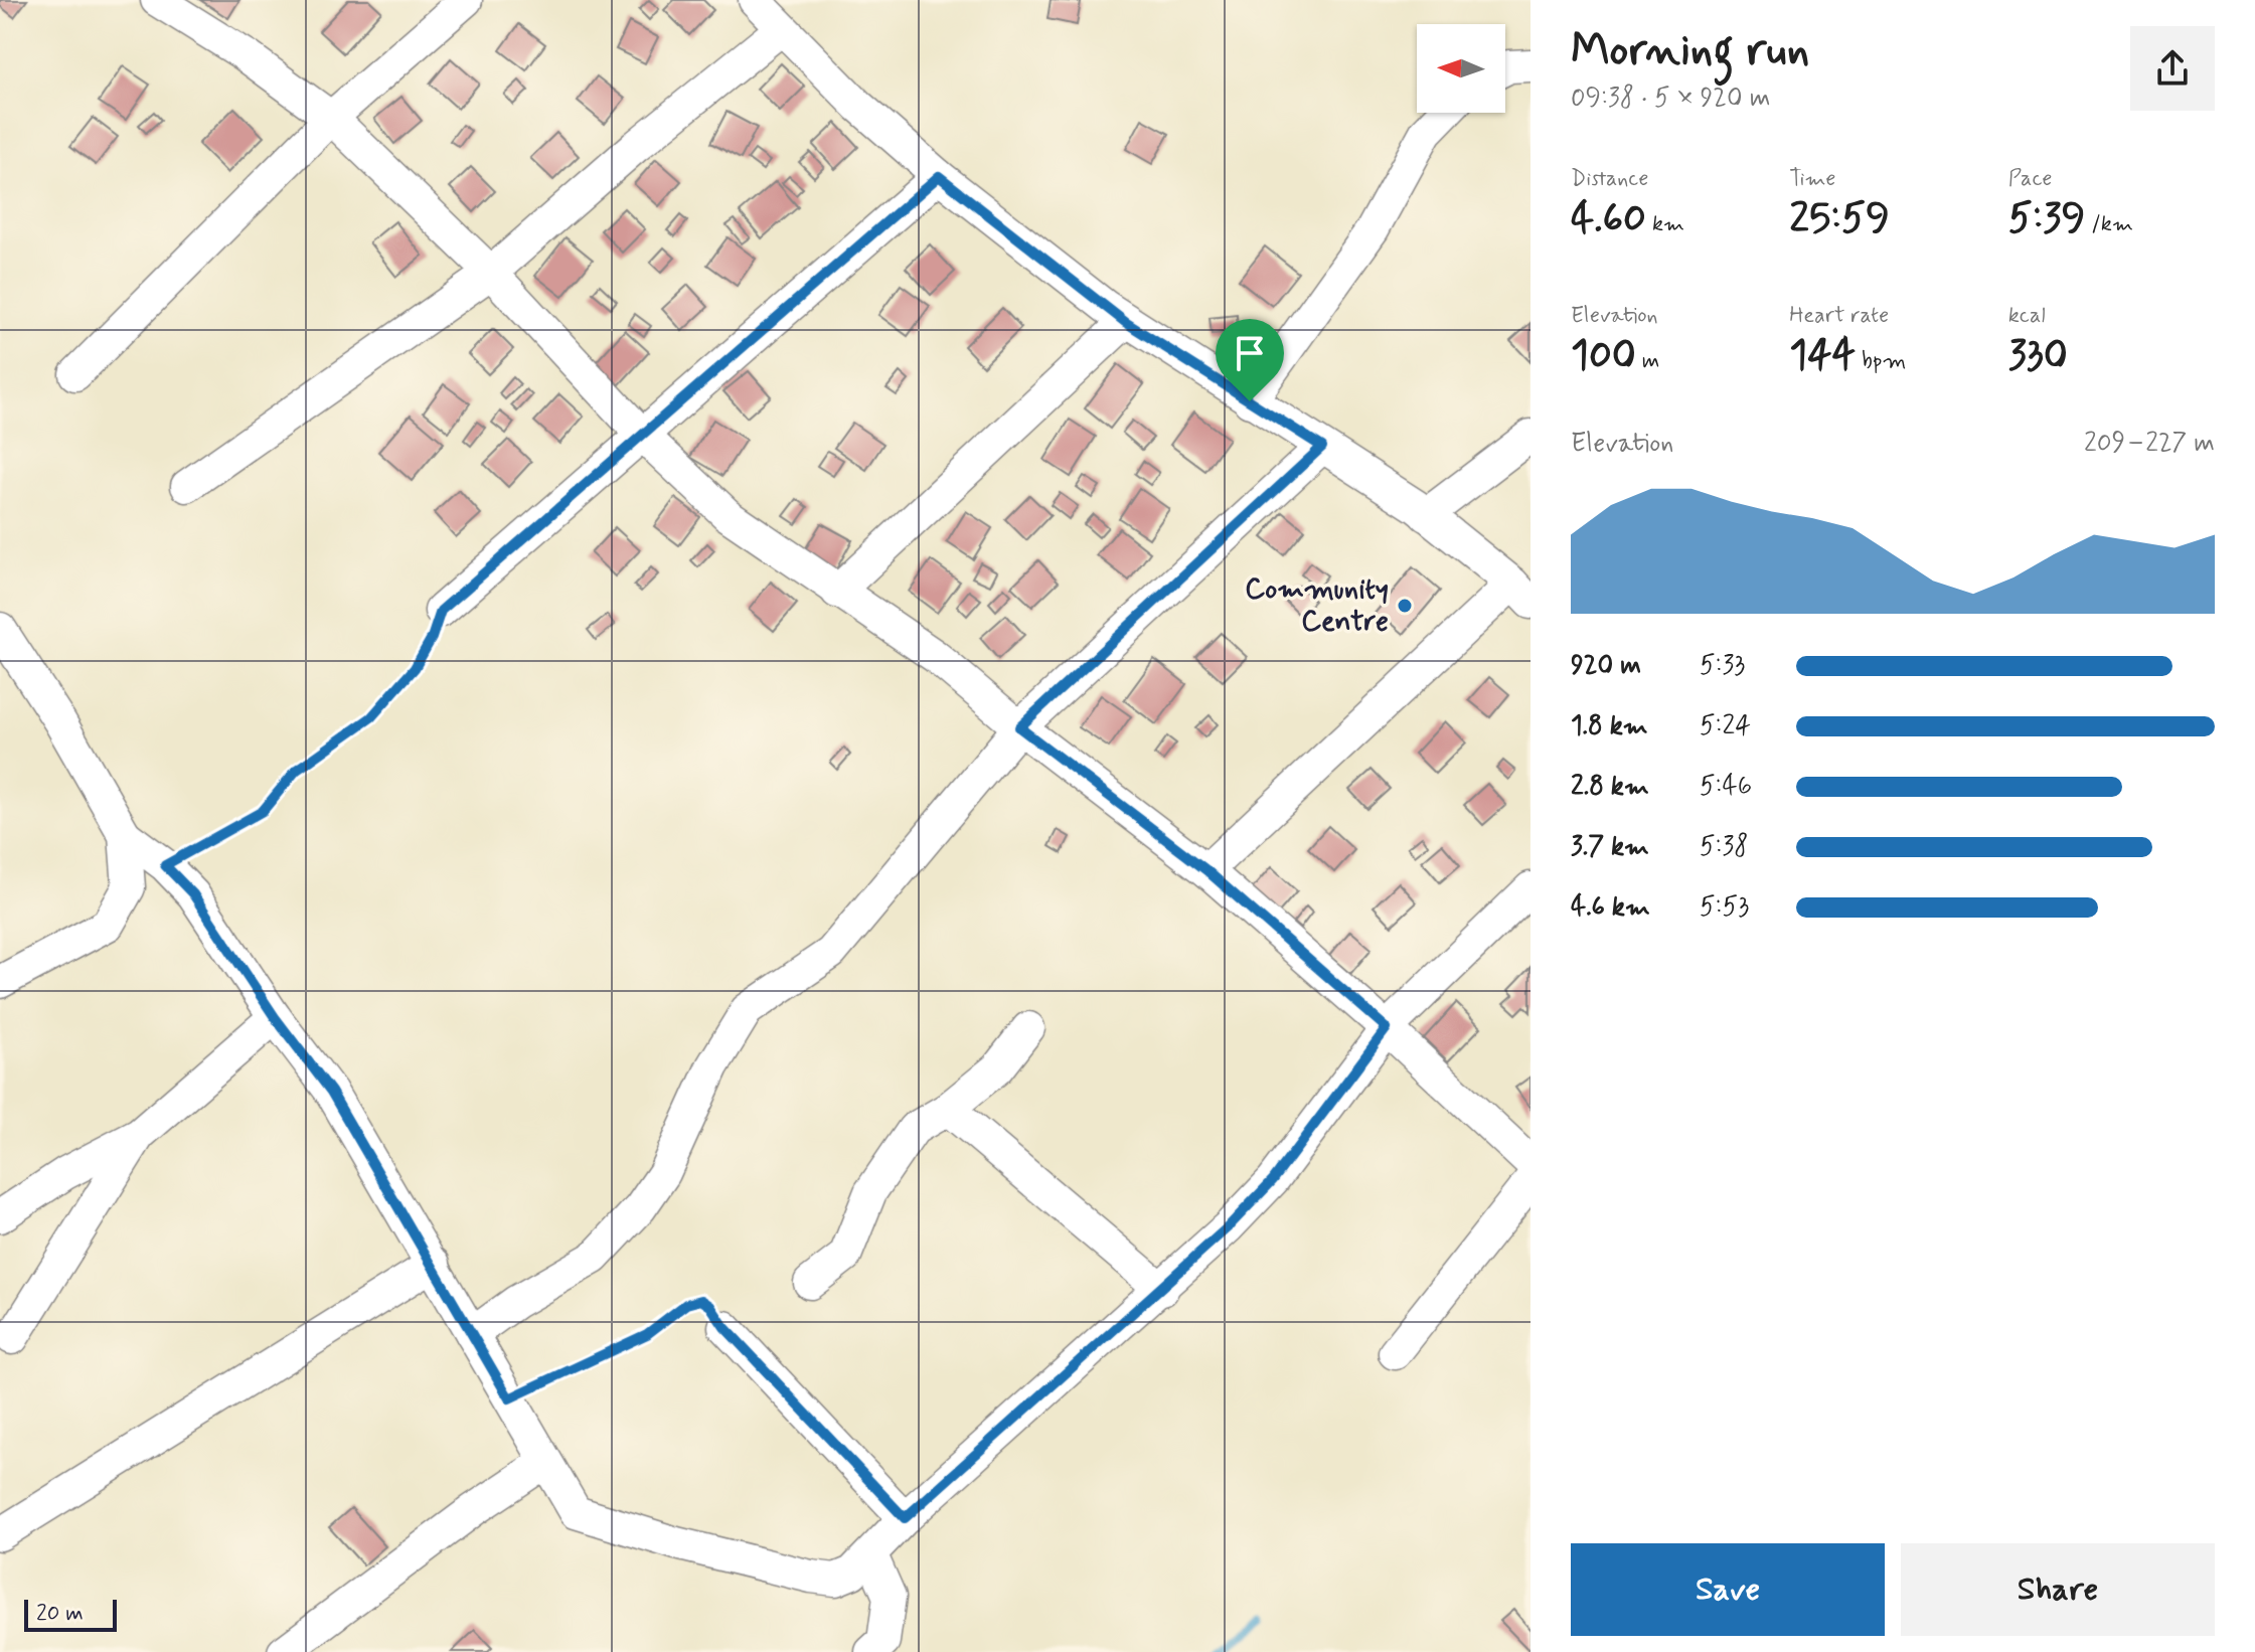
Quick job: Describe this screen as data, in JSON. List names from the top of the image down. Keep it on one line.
{"places":["Community Centre"],"scale_bar":"20 m","north":"left","page":{"heading":["Morning run","09:38 · 5 × 920 m"],"stats":[["Distance","4.60 km"],["Time","25:59"],["Pace","5:39 /km"],["Elevation","100 m"],["Heart rate","144 bpm"],["kcal","330"]],"chart":["Elevation","209–227 m"],"list":[{"name":"920 m","note":"5:33"},{"name":"1.8 km","note":"5:24"},{"name":"2.8 km","note":"5:46"},{"name":"3.7 km","note":"5:38"},{"name":"4.6 km","note":"5:53"}],"buttons":["Save","Share"],"scale":"20 m"}}
